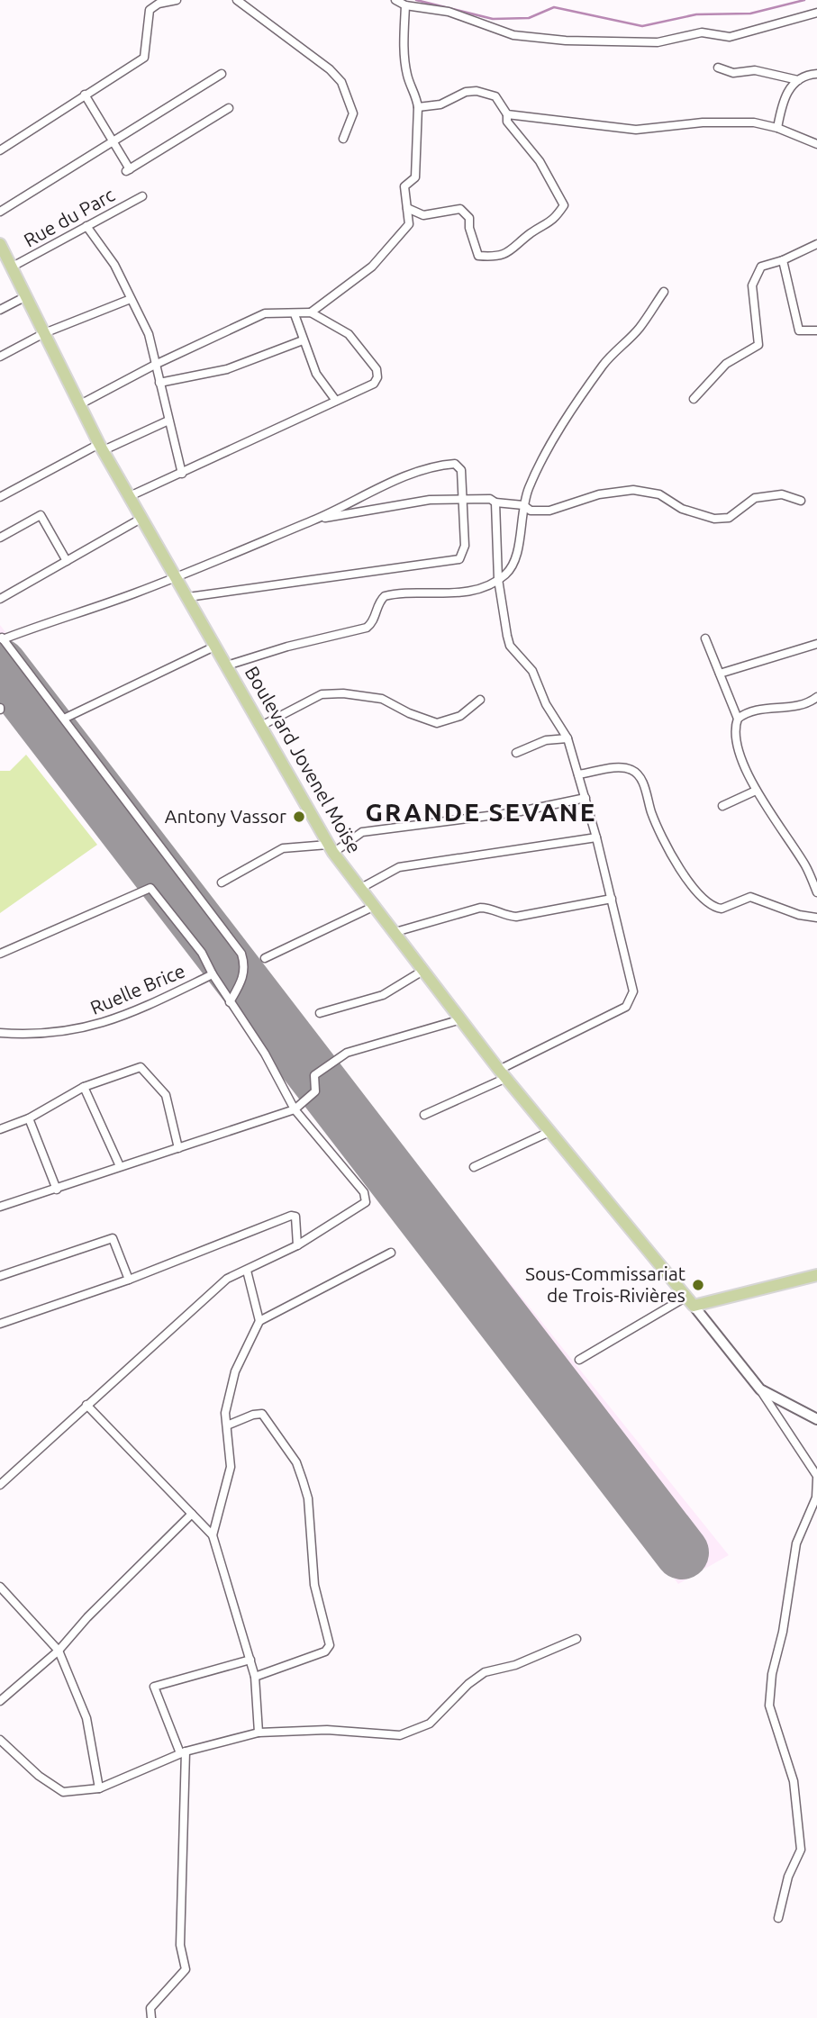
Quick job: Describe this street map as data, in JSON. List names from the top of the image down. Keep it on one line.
{"streets":{"main road":["Boulevard Jovenel Moïse"],"street":["Rue du Parc","Ruelle Brice"]},"crossings":[["Rue du Parc","Boulevard Jovenel Moïse"]],"districts":["GRANDE SEVANE"],"places":["Antony Vassor","Sous-Commissariat de Trois-Rivières"]}
